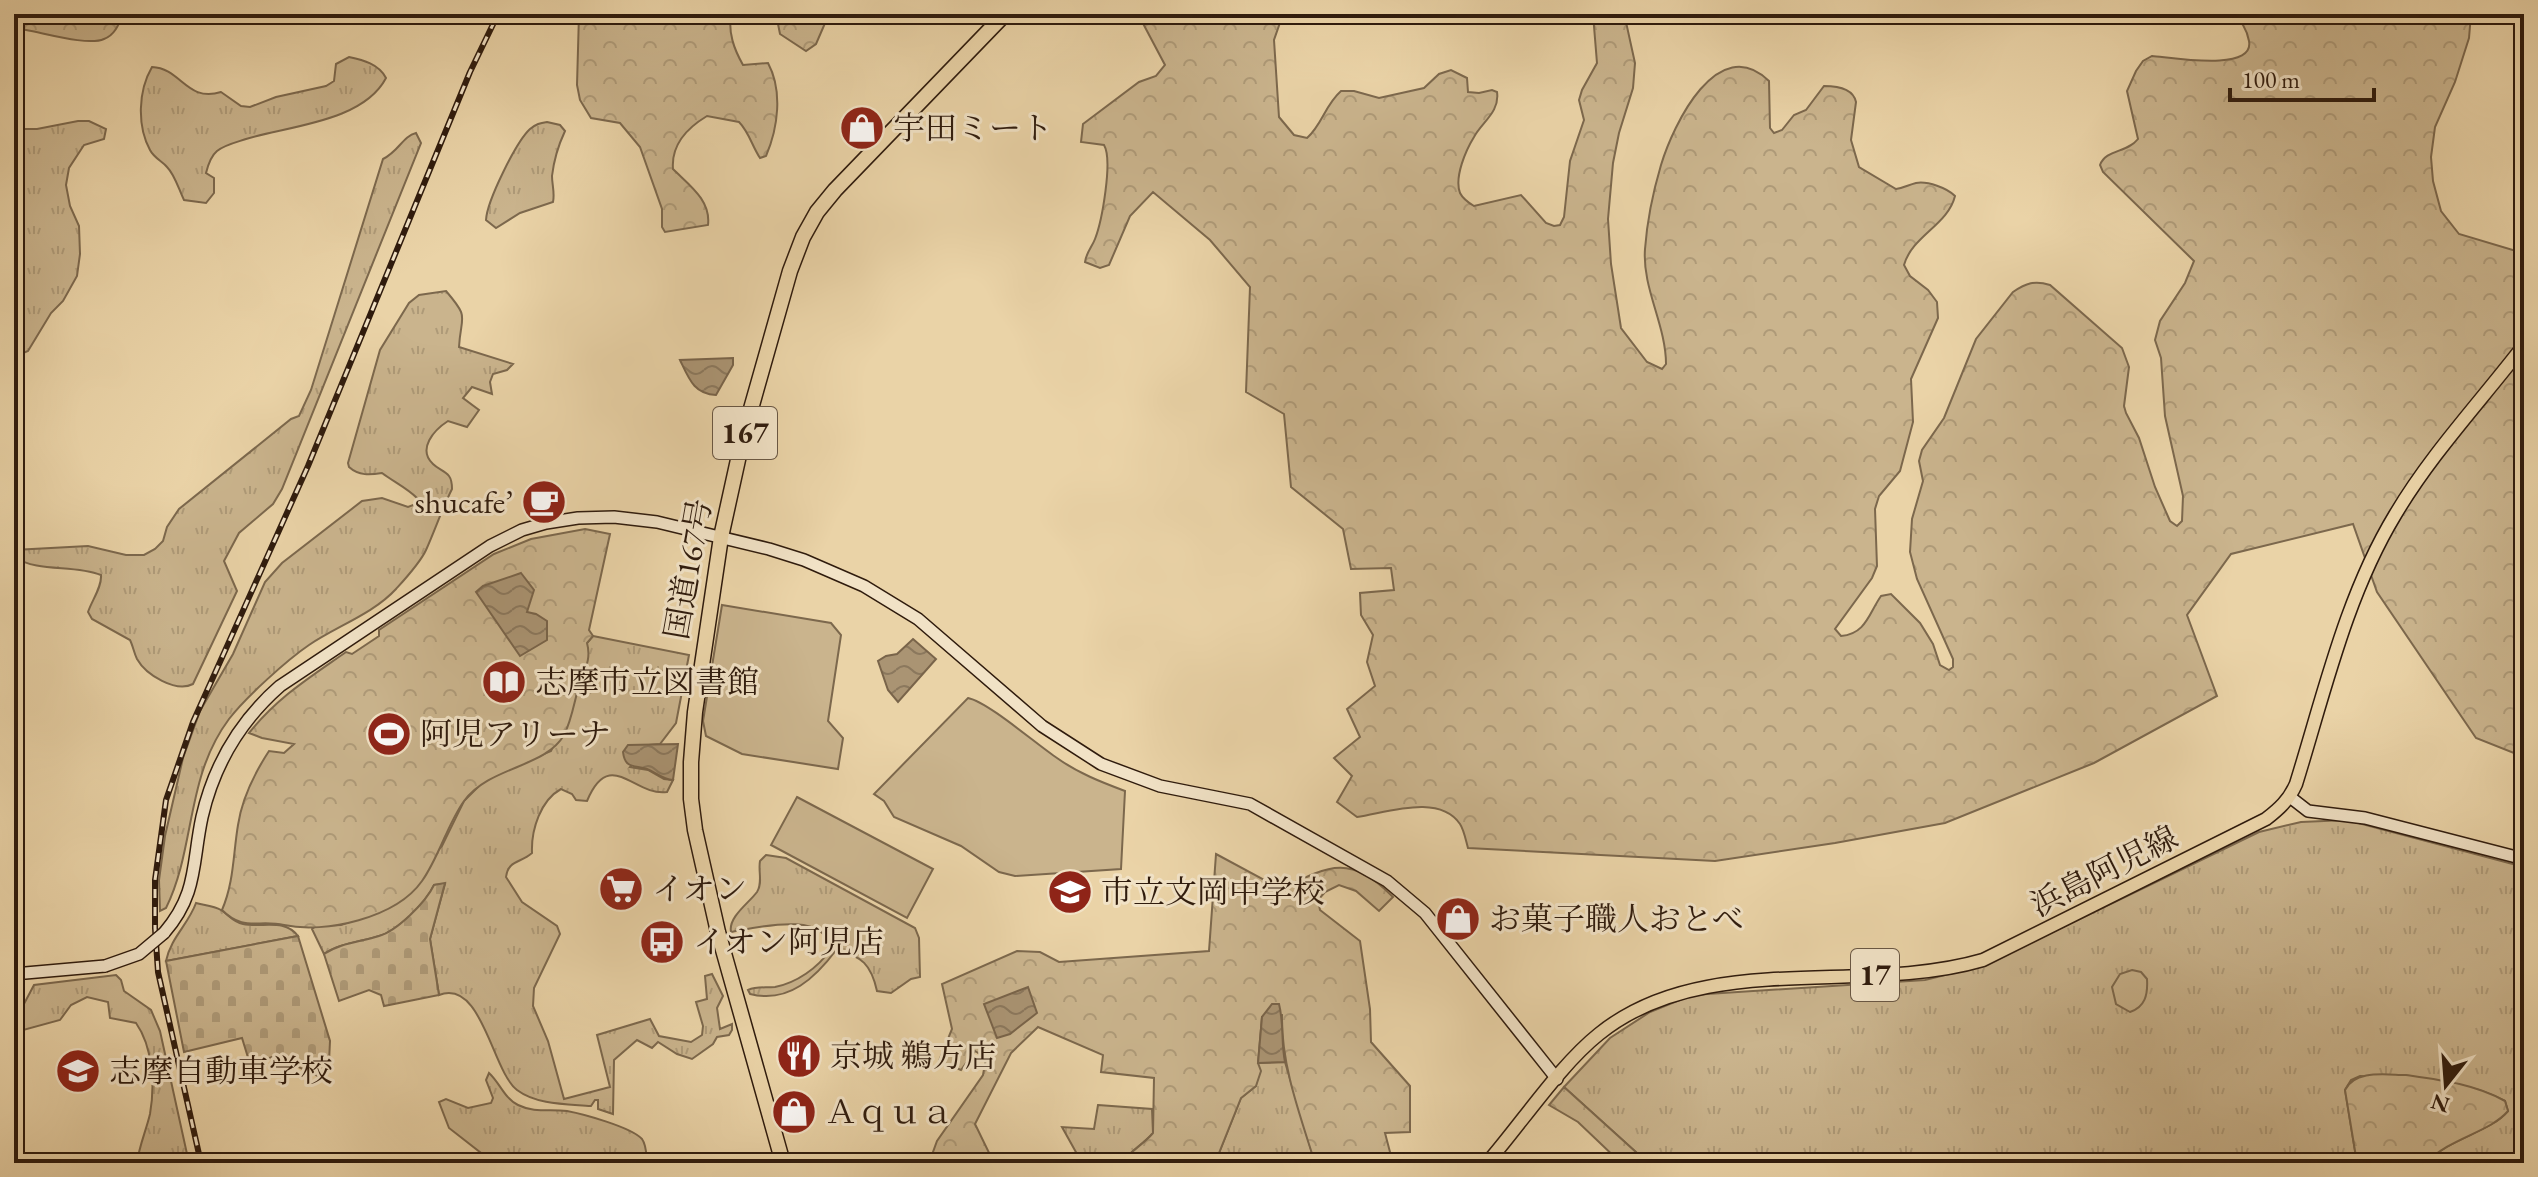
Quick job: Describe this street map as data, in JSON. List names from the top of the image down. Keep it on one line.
{"streets":{"highway":["167","国道167号"],"main road":["浜島阿児線","17"]},"places":{"shop":["宇田ミート","お菓子職人おとべ","Ａｑｕａ"],"cafe":["shucafe’"],"library":["志摩市立図書館"],"sports":["阿児アリーナ"],"supermarket":["イオン"],"school or university":["市立文岡中学校","志摩自動車学校"],"bus stop":["イオン阿児店"],"restaurant":["京城 鵜方店"]},"scale_bar":"100 m","north":"bottom"}
